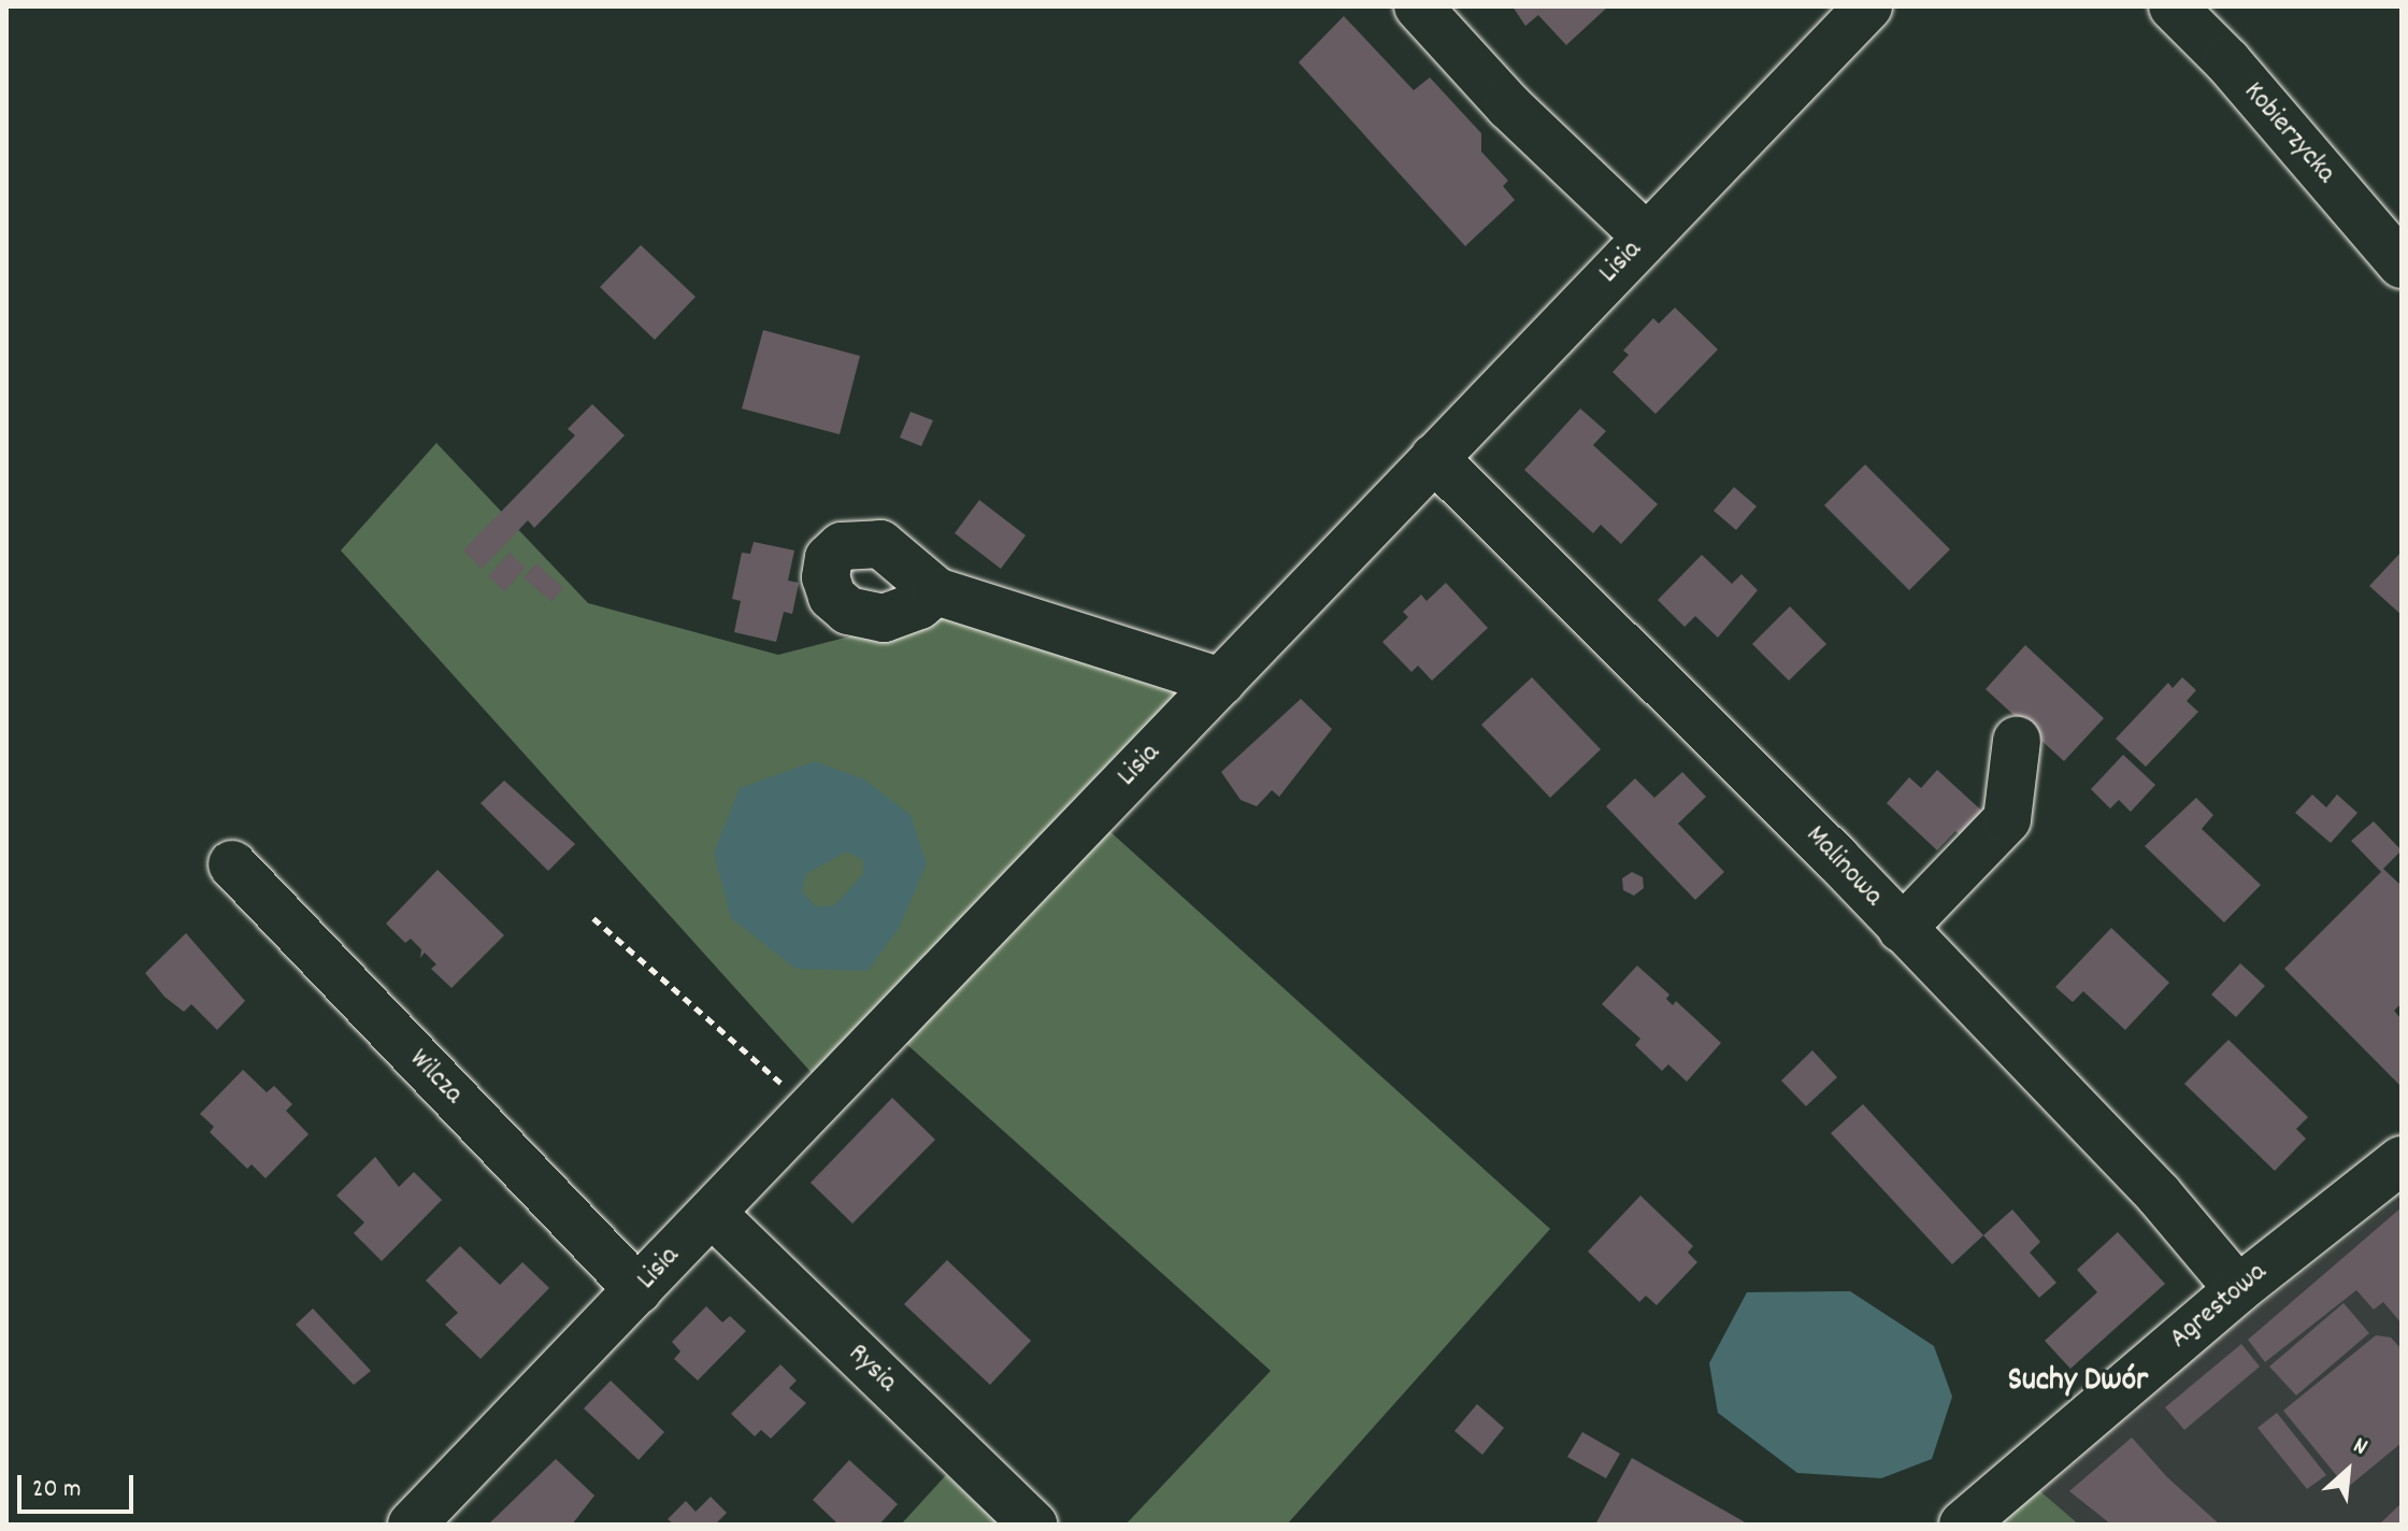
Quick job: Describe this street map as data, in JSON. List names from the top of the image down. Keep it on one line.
{"streets":{"street":["Kobierzycka","Lisia","Malinowa","Wilcza","Agrestowa","Rysia"]},"crossings":[["Lisia","Malinowa"],["Lisia","Wilcza"],["Lisia","Rysia"],["Malinowa","Agrestowa"]],"districts":["Suchy Dwór"],"scale_bar":"20 m","north":"top right"}
